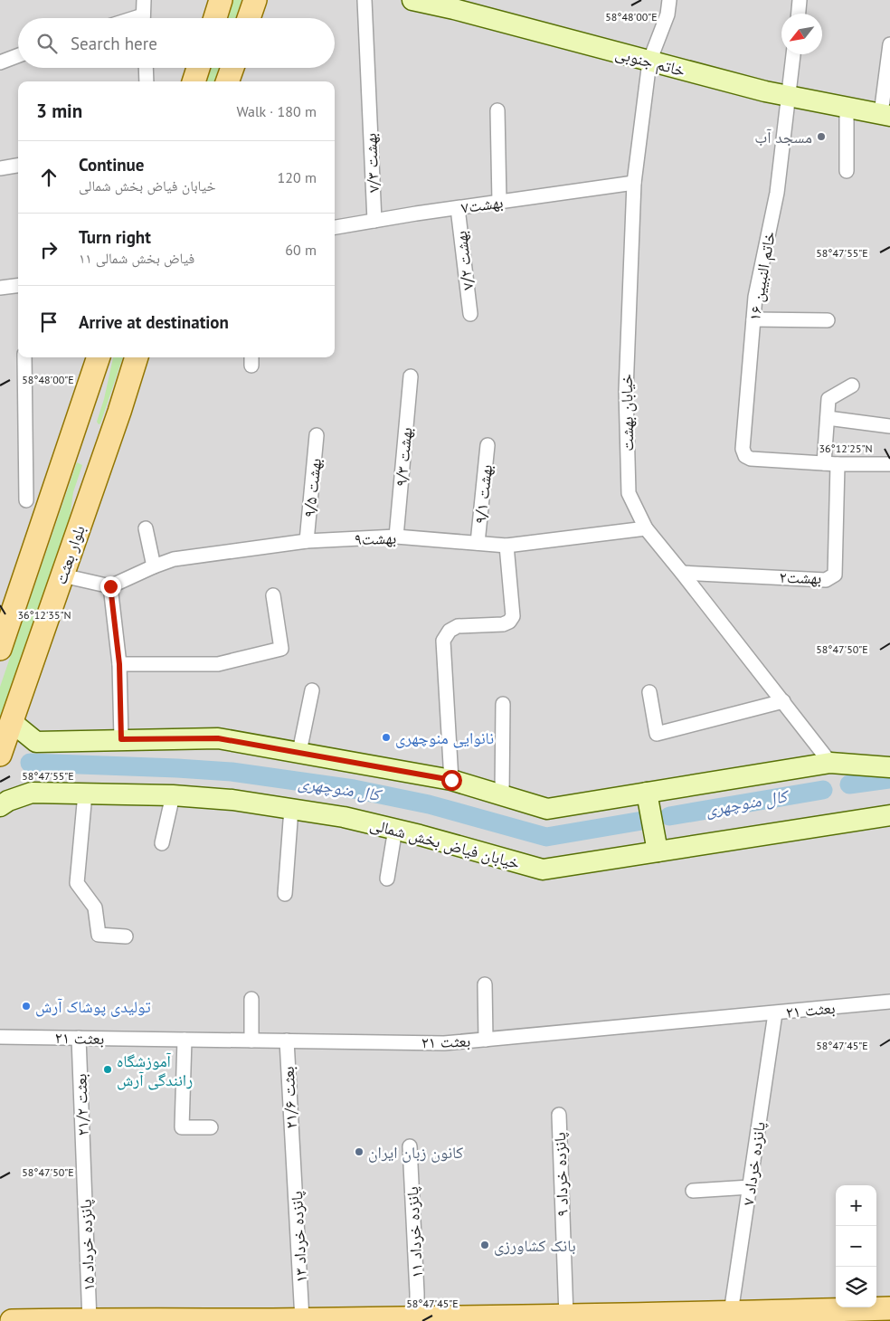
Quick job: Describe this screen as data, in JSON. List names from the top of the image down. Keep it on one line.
{"streets":{"main road":["بلوار بعثت"],"street":["خاتم جنوبی","بهشت ۷/۳","بهشت۷","بهشت ۷/۲","خاتم النبیین ۱۶","خیابان بهشت","بهشت ۹/۳","بهشت ۹/۵","بهشت ۹/۱","بهشت۹","بهشت۲","خیابان فیاض بخش شمالی","بعثت ۲۱","بعثت ۲۱/۶","بعثت ۲۱/۲","پانزده خرداد ۷","پانزده خرداد ۹","پانزده خرداد ۱۱","پانزده خرداد ۱۳","پانزده خرداد ۱۵"]},"crossings":[["خاتم جنوبی","خاتم النبیین ۱۶"],["خاتم جنوبی","خیابان بهشت"],["بهشت ۷/۳","بهشت۷"],["بهشت۷","بهشت ۷/۲"],["بهشت۷","خیابان بهشت"],["خیابان بهشت","بهشت۹"],["خیابان بهشت","بهشت۲"],["بهشت ۹/۳","بهشت۹"],["بهشت ۹/۵","بهشت۹"],["بهشت ۹/۱","بهشت۹"],["بعثت ۲۱","بعثت ۲۱/۶"],["بعثت ۲۱","بعثت ۲۱/۲"],["بعثت ۲۱","پانزده خرداد ۷"],["بعثت ۲۱/۶","پانزده خرداد ۱۳"],["بعثت ۲۱/۲","پانزده خرداد ۱۵"]],"water":["کال منوچهری"],"places":["مسجد آب","نانوایی منوچهری","تولیدی پوشاک آرش","آموزشگاه رانندگی آرش","کانون زبان ایران","بانک کشاورزی"],"north":"bottom left","page":{"search":"Search here","heading":["3 min","Walk · 180 m"],"list":[["Continue","خیابان فیاض بخش شمالی","120 m"],["Turn right","فیاض بخش شمالی ۱۱","60 m"],"Arrive at destination"],"map_buttons":["+","−"]},"coordinates":["58°48'00\"E","58°47'55\"E","36°12'25\"N","36°12'35\"N","58°47'50\"E","58°47'45\"E"]}
